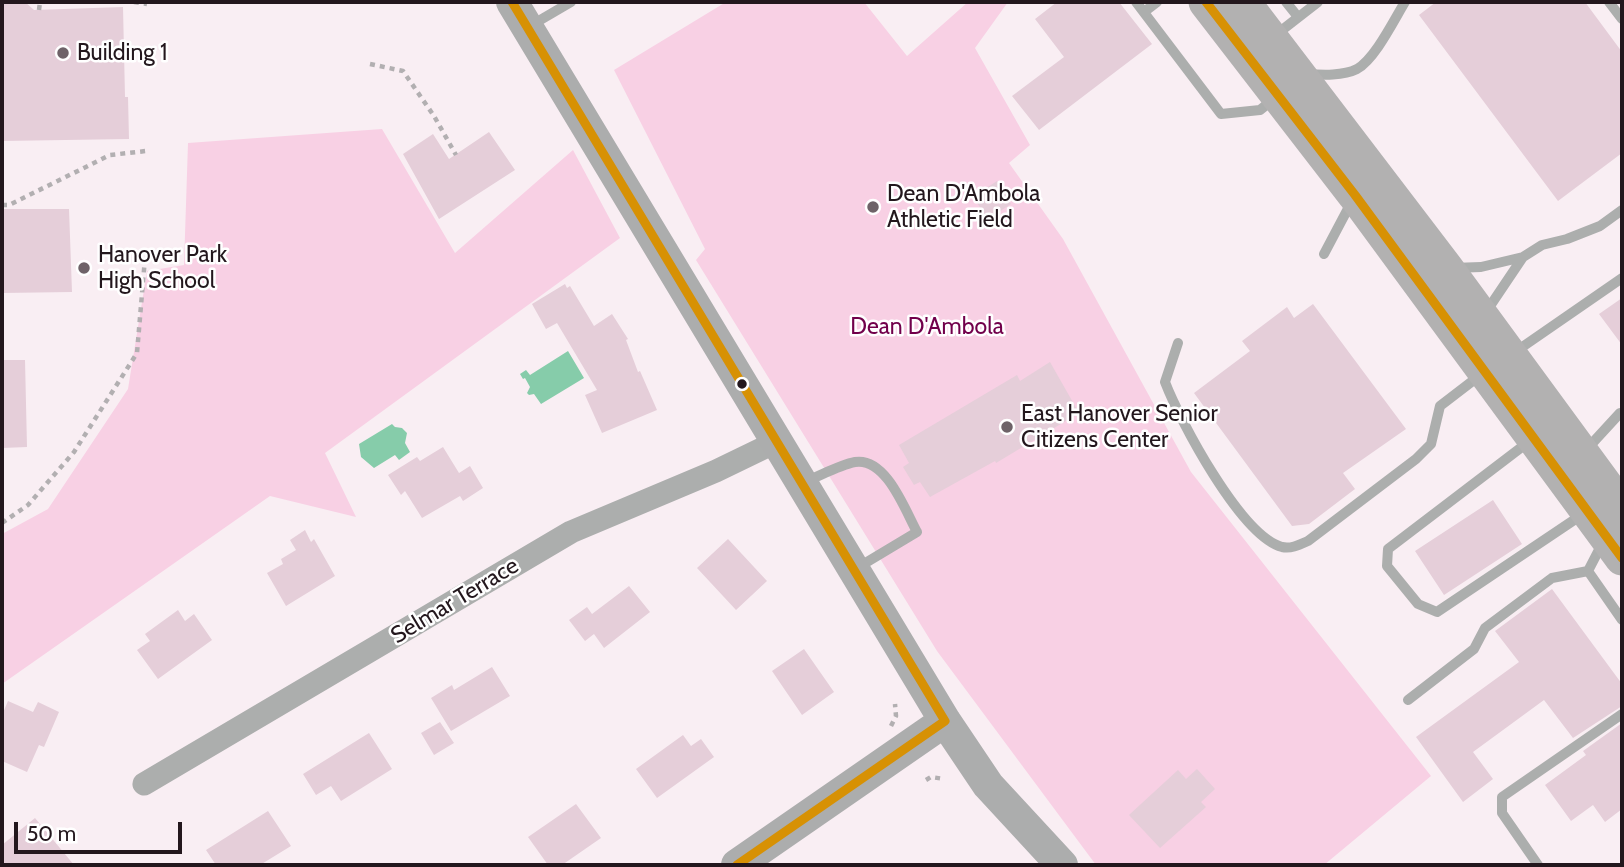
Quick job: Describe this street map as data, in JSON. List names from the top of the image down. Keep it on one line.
{"streets":{"street":["Selmar Terrace"]},"parks":["Dean D'Ambola"],"places":["Building 1","Dean D'Ambola Athletic Field","Hanover Park High School","East Hanover Senior Citizens Center"],"scale_bar":"50 m"}
